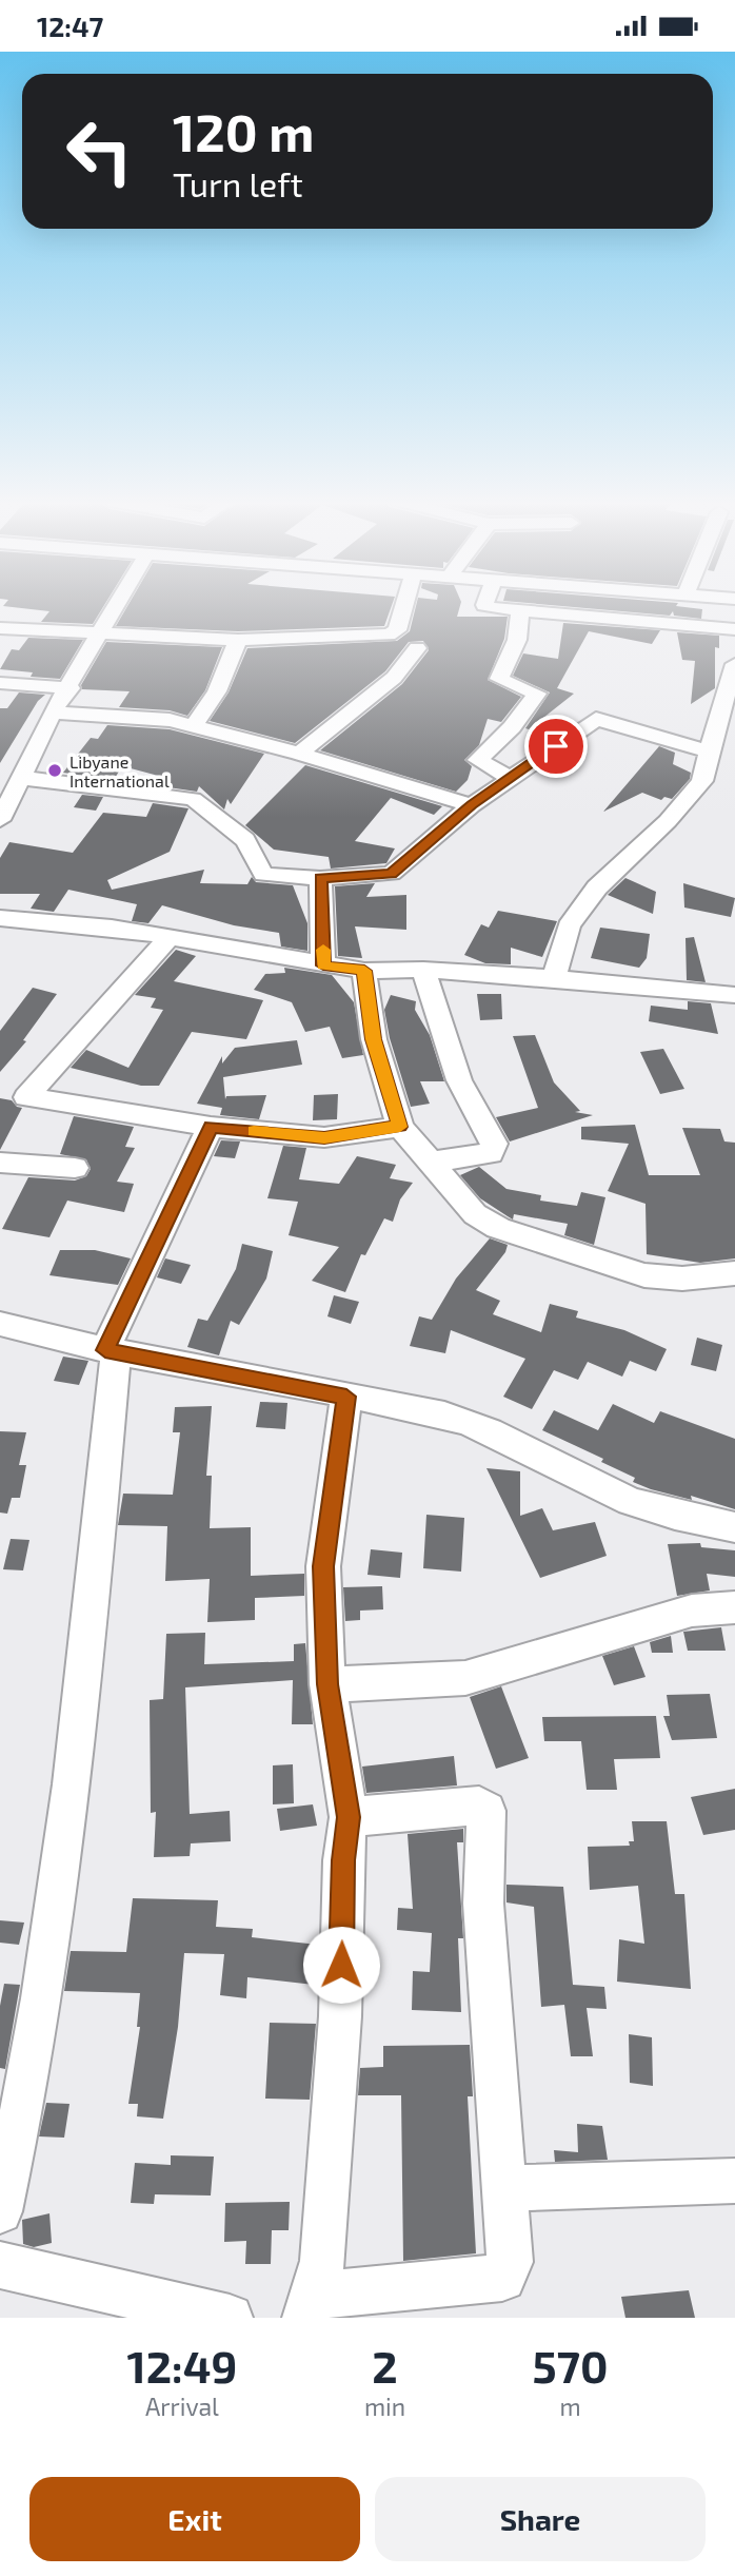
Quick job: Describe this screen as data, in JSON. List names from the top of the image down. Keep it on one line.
{"places":["Libyane International"],"page":{"status":"12:47","turn":["120 m","Turn left"],"eta":["12:49","Arrival","2","min","570","m"],"buttons":["Exit","Share"]}}
